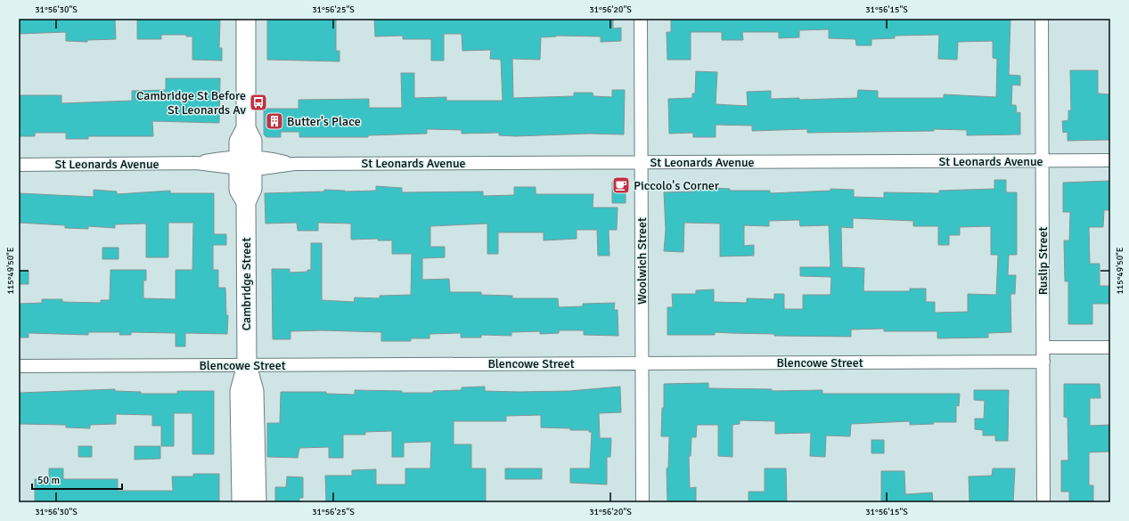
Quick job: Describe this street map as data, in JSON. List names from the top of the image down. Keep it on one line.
{"streets":{"main road":["Cambridge Street"],"street":["St Leonards Avenue","Woolwich Street","Ruslip Street","Blencowe Street"]},"crossings":[["St Leonards Avenue","Woolwich Street"],["St Leonards Avenue","Ruslip Street"],["St Leonards Avenue","Cambridge Street"],["Woolwich Street","Blencowe Street"],["Ruslip Street","Blencowe Street"],["Cambridge Street","Blencowe Street"]],"places":{"bus stop":["Cambridge St Before St Leonards Av"],"building":["Butter's Place"],"cafe":["Piccolo's Corner"]},"scale_bar":"50 m","coordinates":["31°56'30\"S","31°56'25\"S","31°56'20\"S","31°56'15\"S","115°49'50\"E"]}
